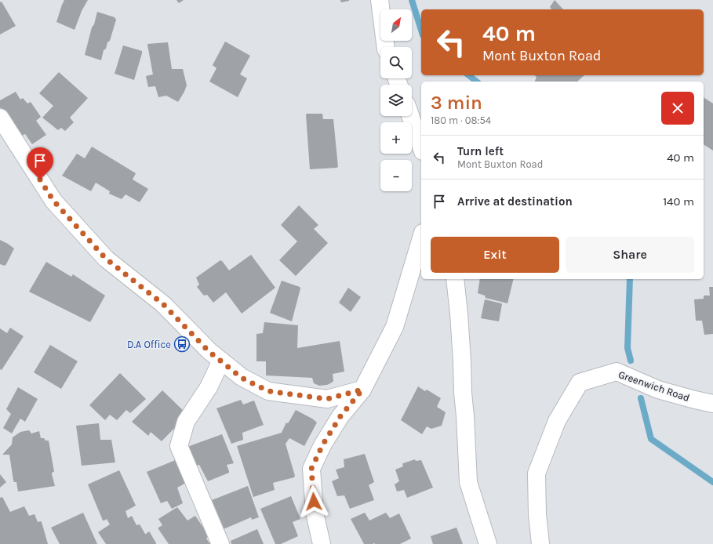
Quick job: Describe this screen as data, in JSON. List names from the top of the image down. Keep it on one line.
{"streets":{"street":["Greenwich Road"]},"places":{"bus stop":["D.A Office"]},"north":"top right","page":{"map_buttons":["+","−"],"turn":["40 m","Mont Buxton Road"],"heading":["3 min","180 m · 08:54"],"list":[{"name":"Turn left","note":"Mont Buxton Road","value":"40 m"},{"name":"Arrive at destination","value":"140 m"}],"buttons":["Exit","Share"]}}
